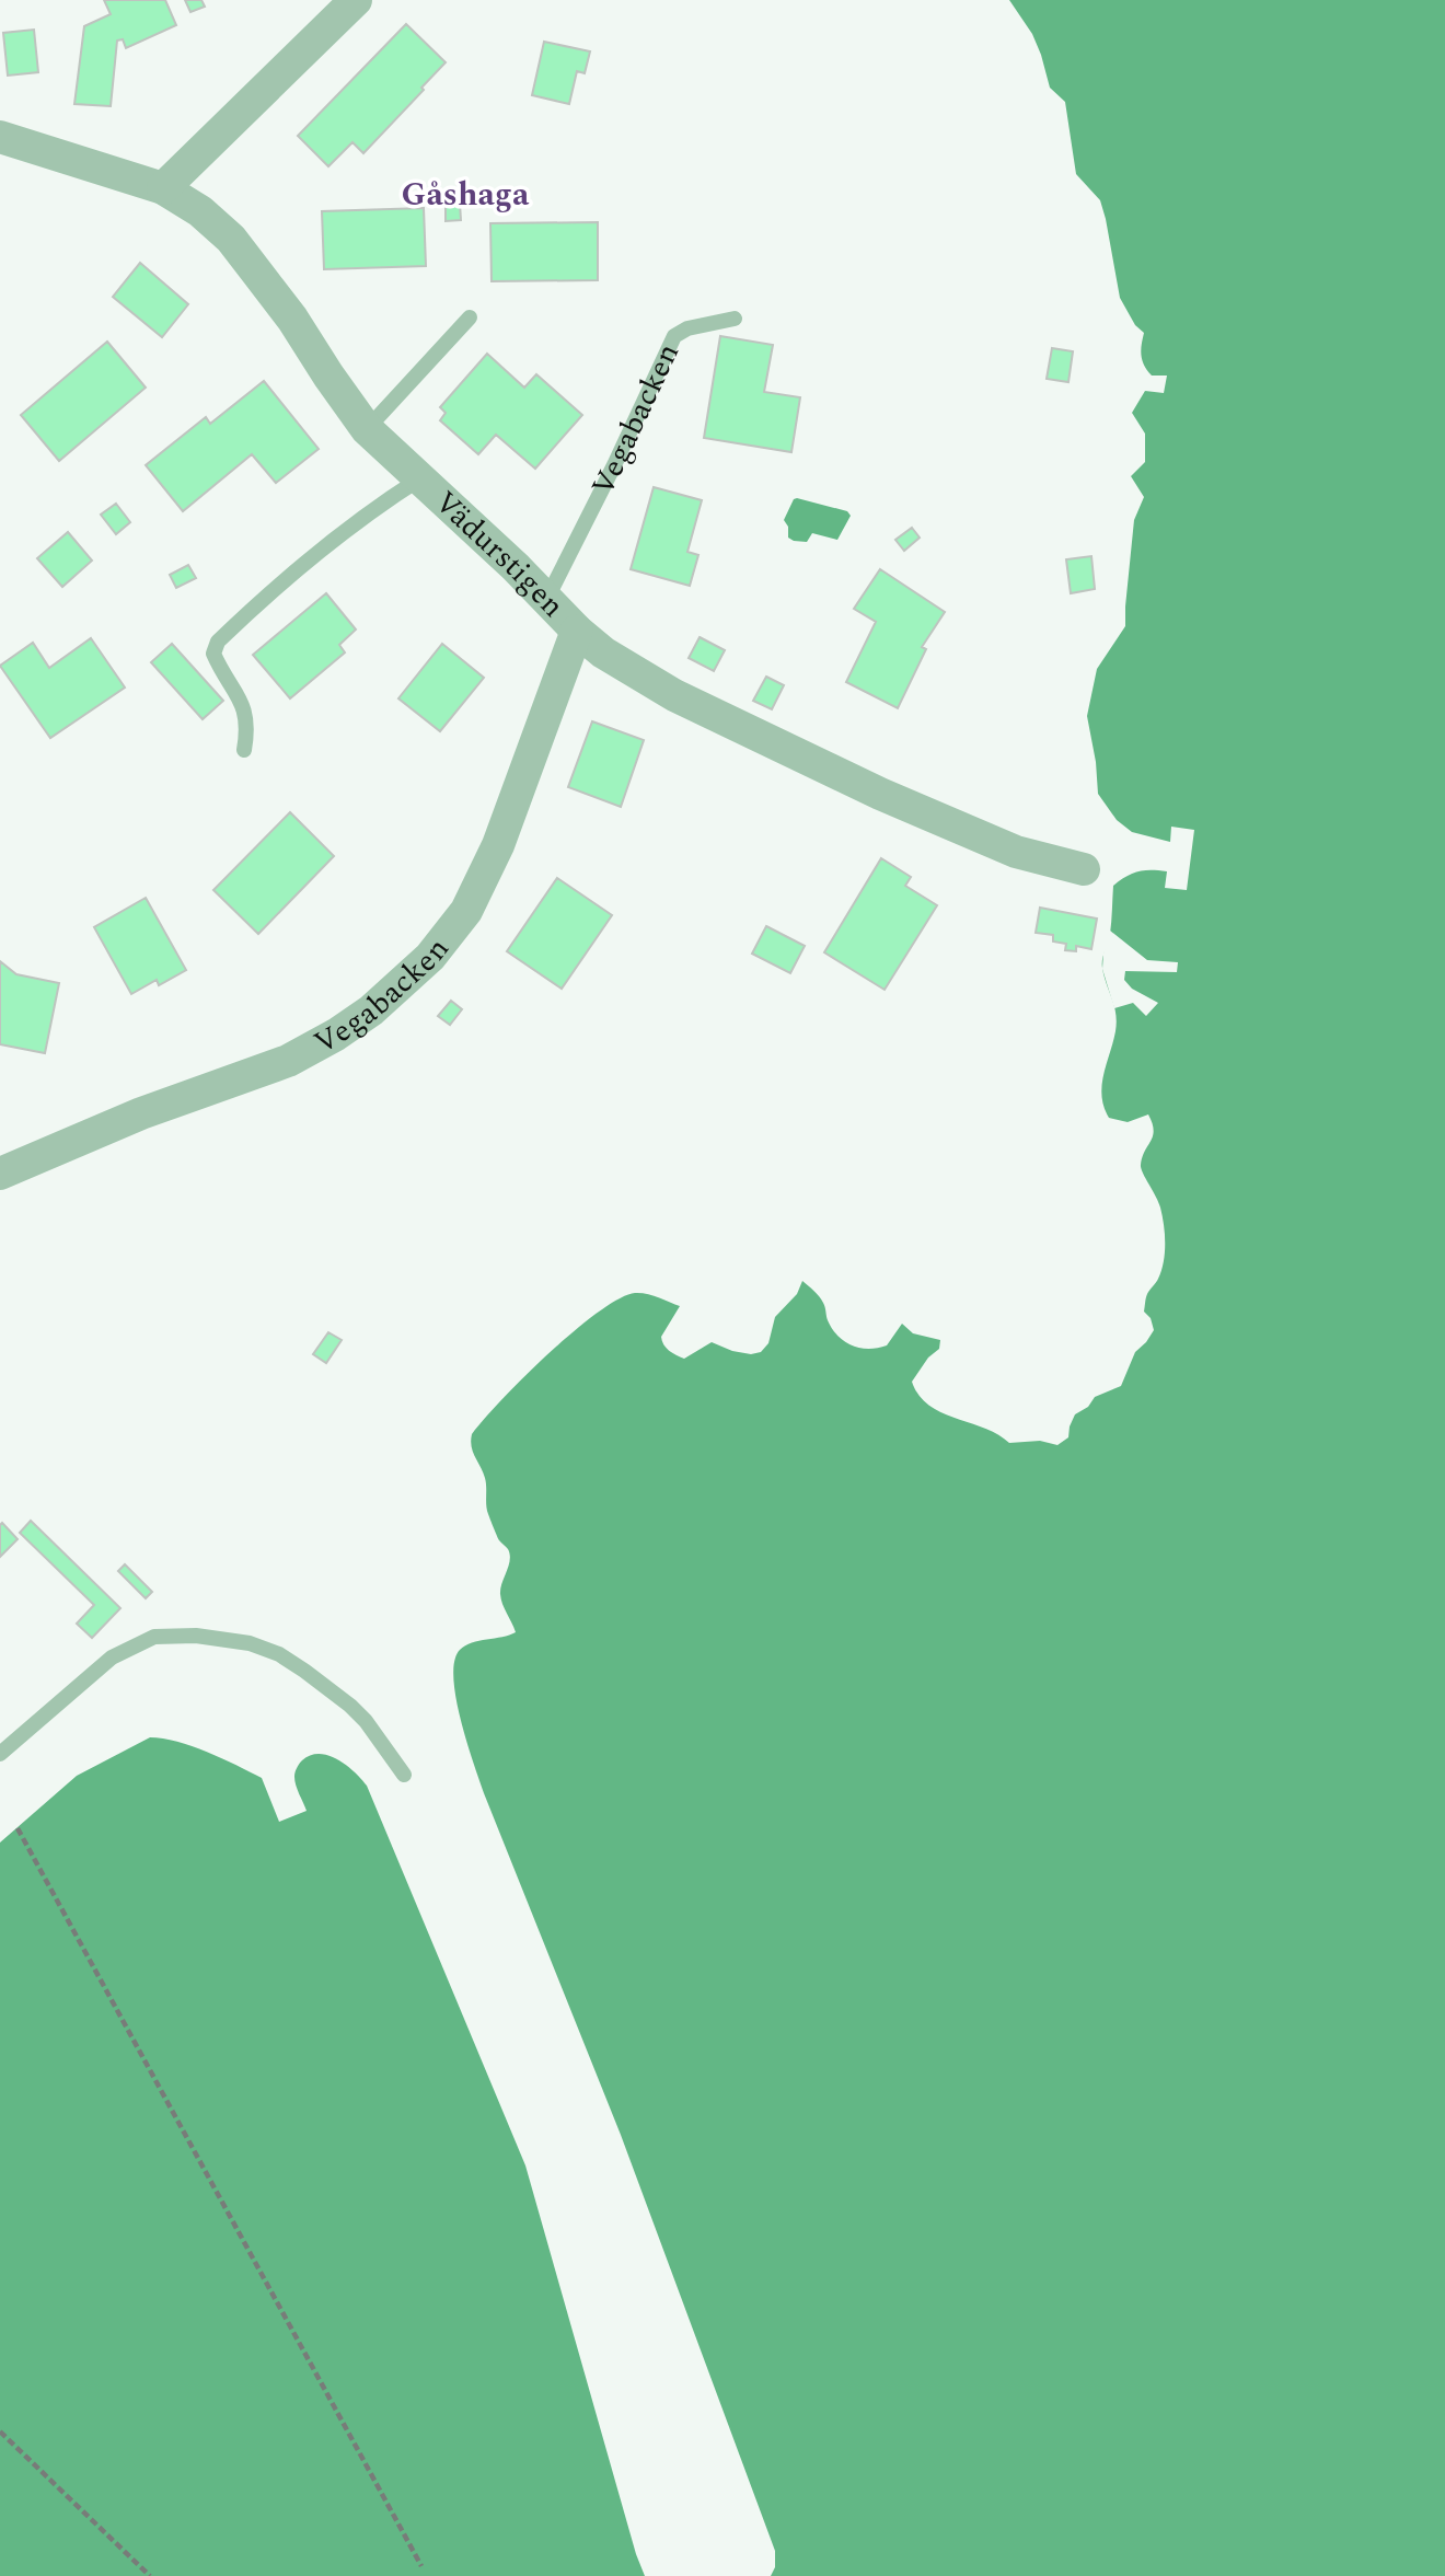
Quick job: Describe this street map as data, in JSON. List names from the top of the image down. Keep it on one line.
{"streets":{"street":["Vegabacken","Vädurstigen"]},"crossings":[["Vegabacken","Vädurstigen"]],"districts":["Gåshaga"]}
